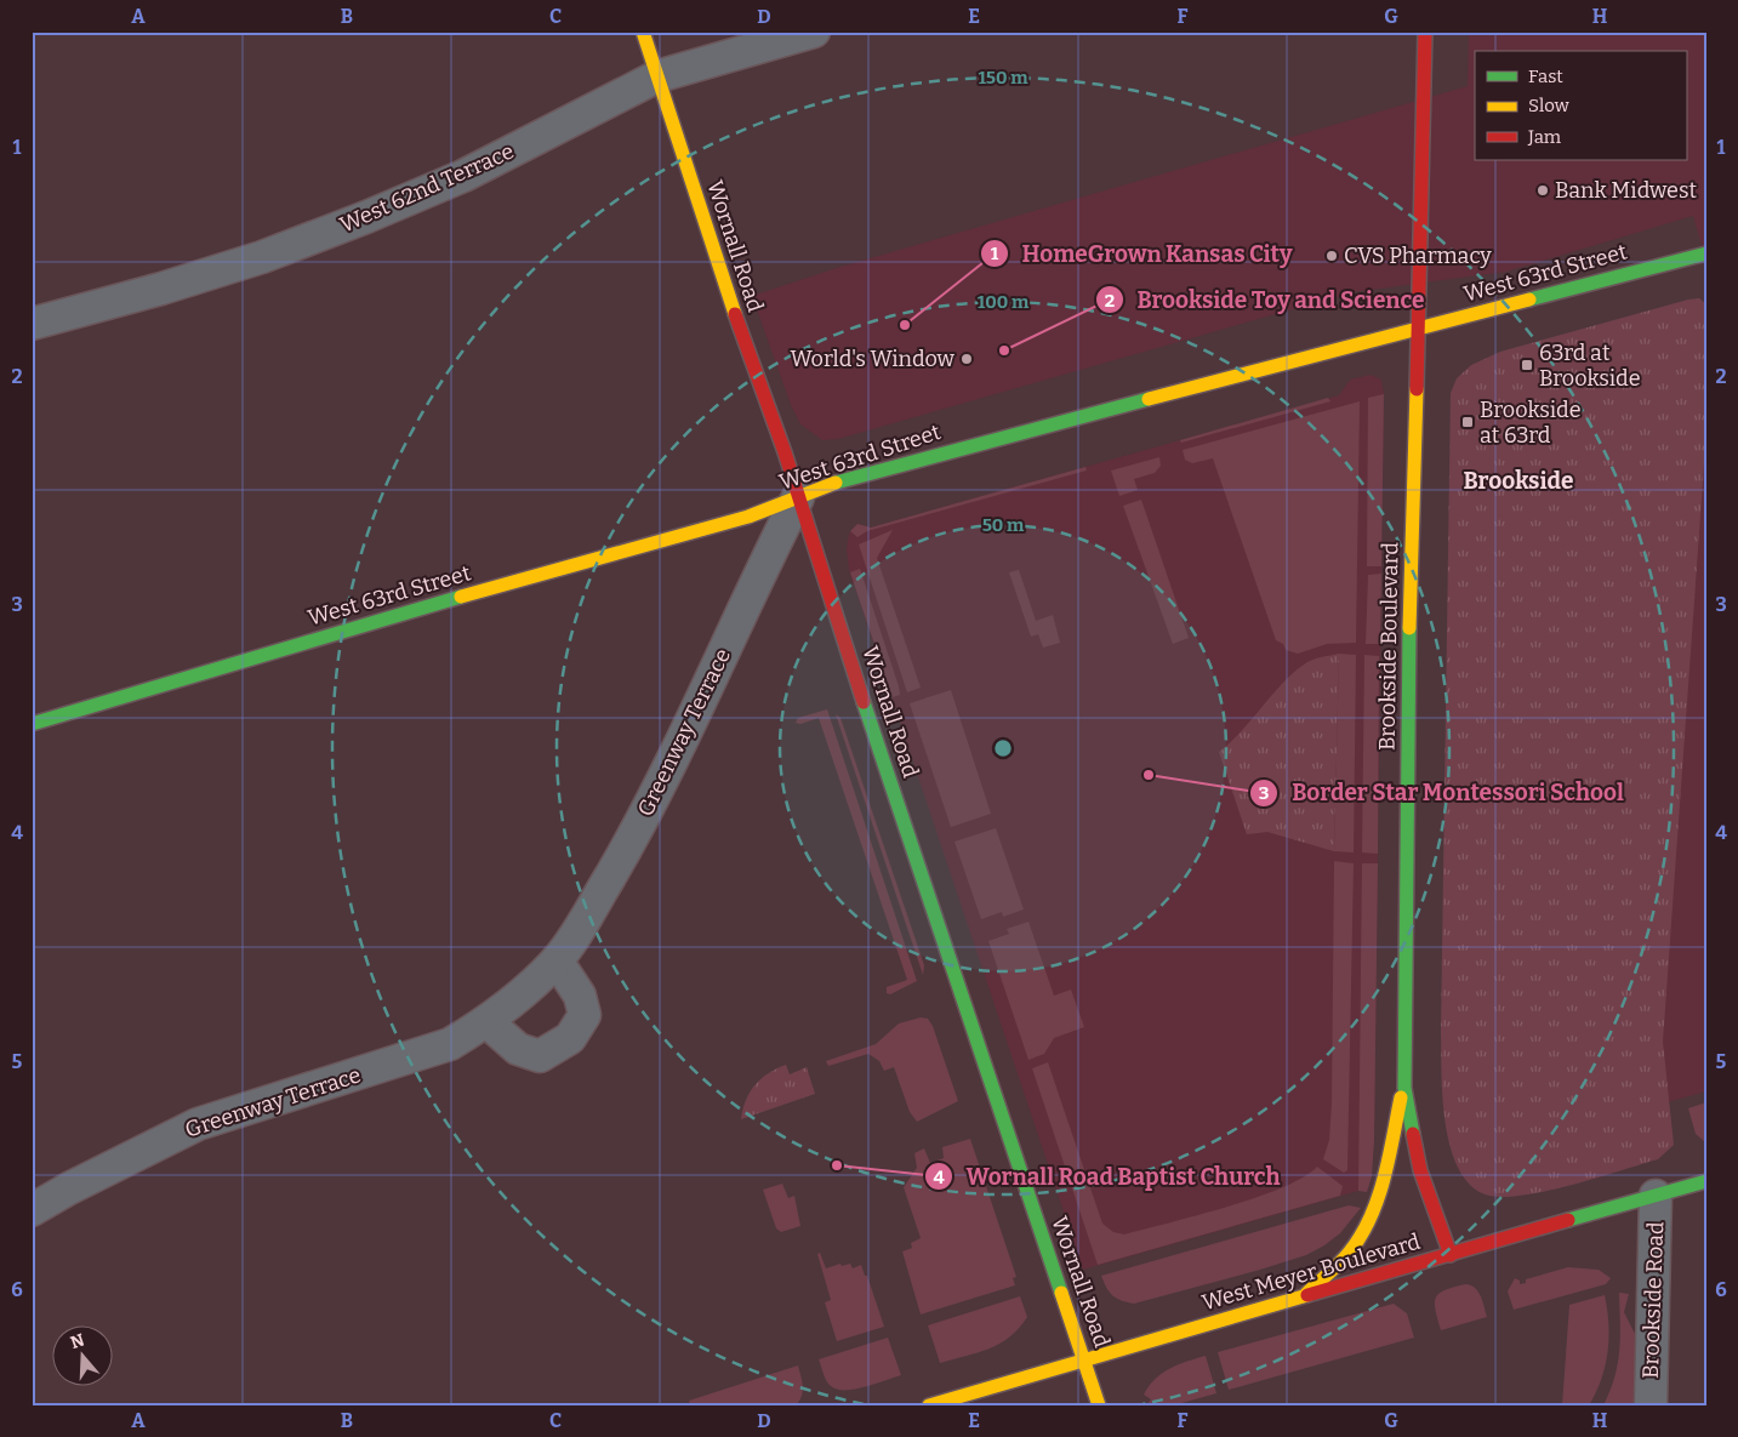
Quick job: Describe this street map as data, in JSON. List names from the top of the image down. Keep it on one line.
{"streets":{"main road":["Wornall Road","West 63rd Street","Brookside Boulevard","West Meyer Boulevard"],"street":["West 62nd Terrace","Greenway Terrace","Brookside Road"]},"crossings":[["West 62nd Terrace","Wornall Road"],["Wornall Road","West 63rd Street"],["Wornall Road","Greenway Terrace"],["Wornall Road","West Meyer Boulevard"],["West 63rd Street","Brookside Boulevard"],["West 63rd Street","Greenway Terrace"],["Brookside Boulevard","West Meyer Boulevard"],["West Meyer Boulevard","Brookside Road"]],"districts":["Brookside"],"places":{"other":["Bank Midwest","CVS Pharmacy","HomeGrown Kansas City","Brookside Toy and Science","World's Window","Border Star Montessori School","Wornall Road Baptist Church"],"transit":["63rd at Brookside","Brookside at 63rd"]},"legend":["Fast","Slow","Jam"],"north":"top","grid":{"columns":["A","B","C","D","E","F","G","H"],"rows":["1","2","3","4","5","6"]},"rings":["150 m","100 m","50 m"]}
